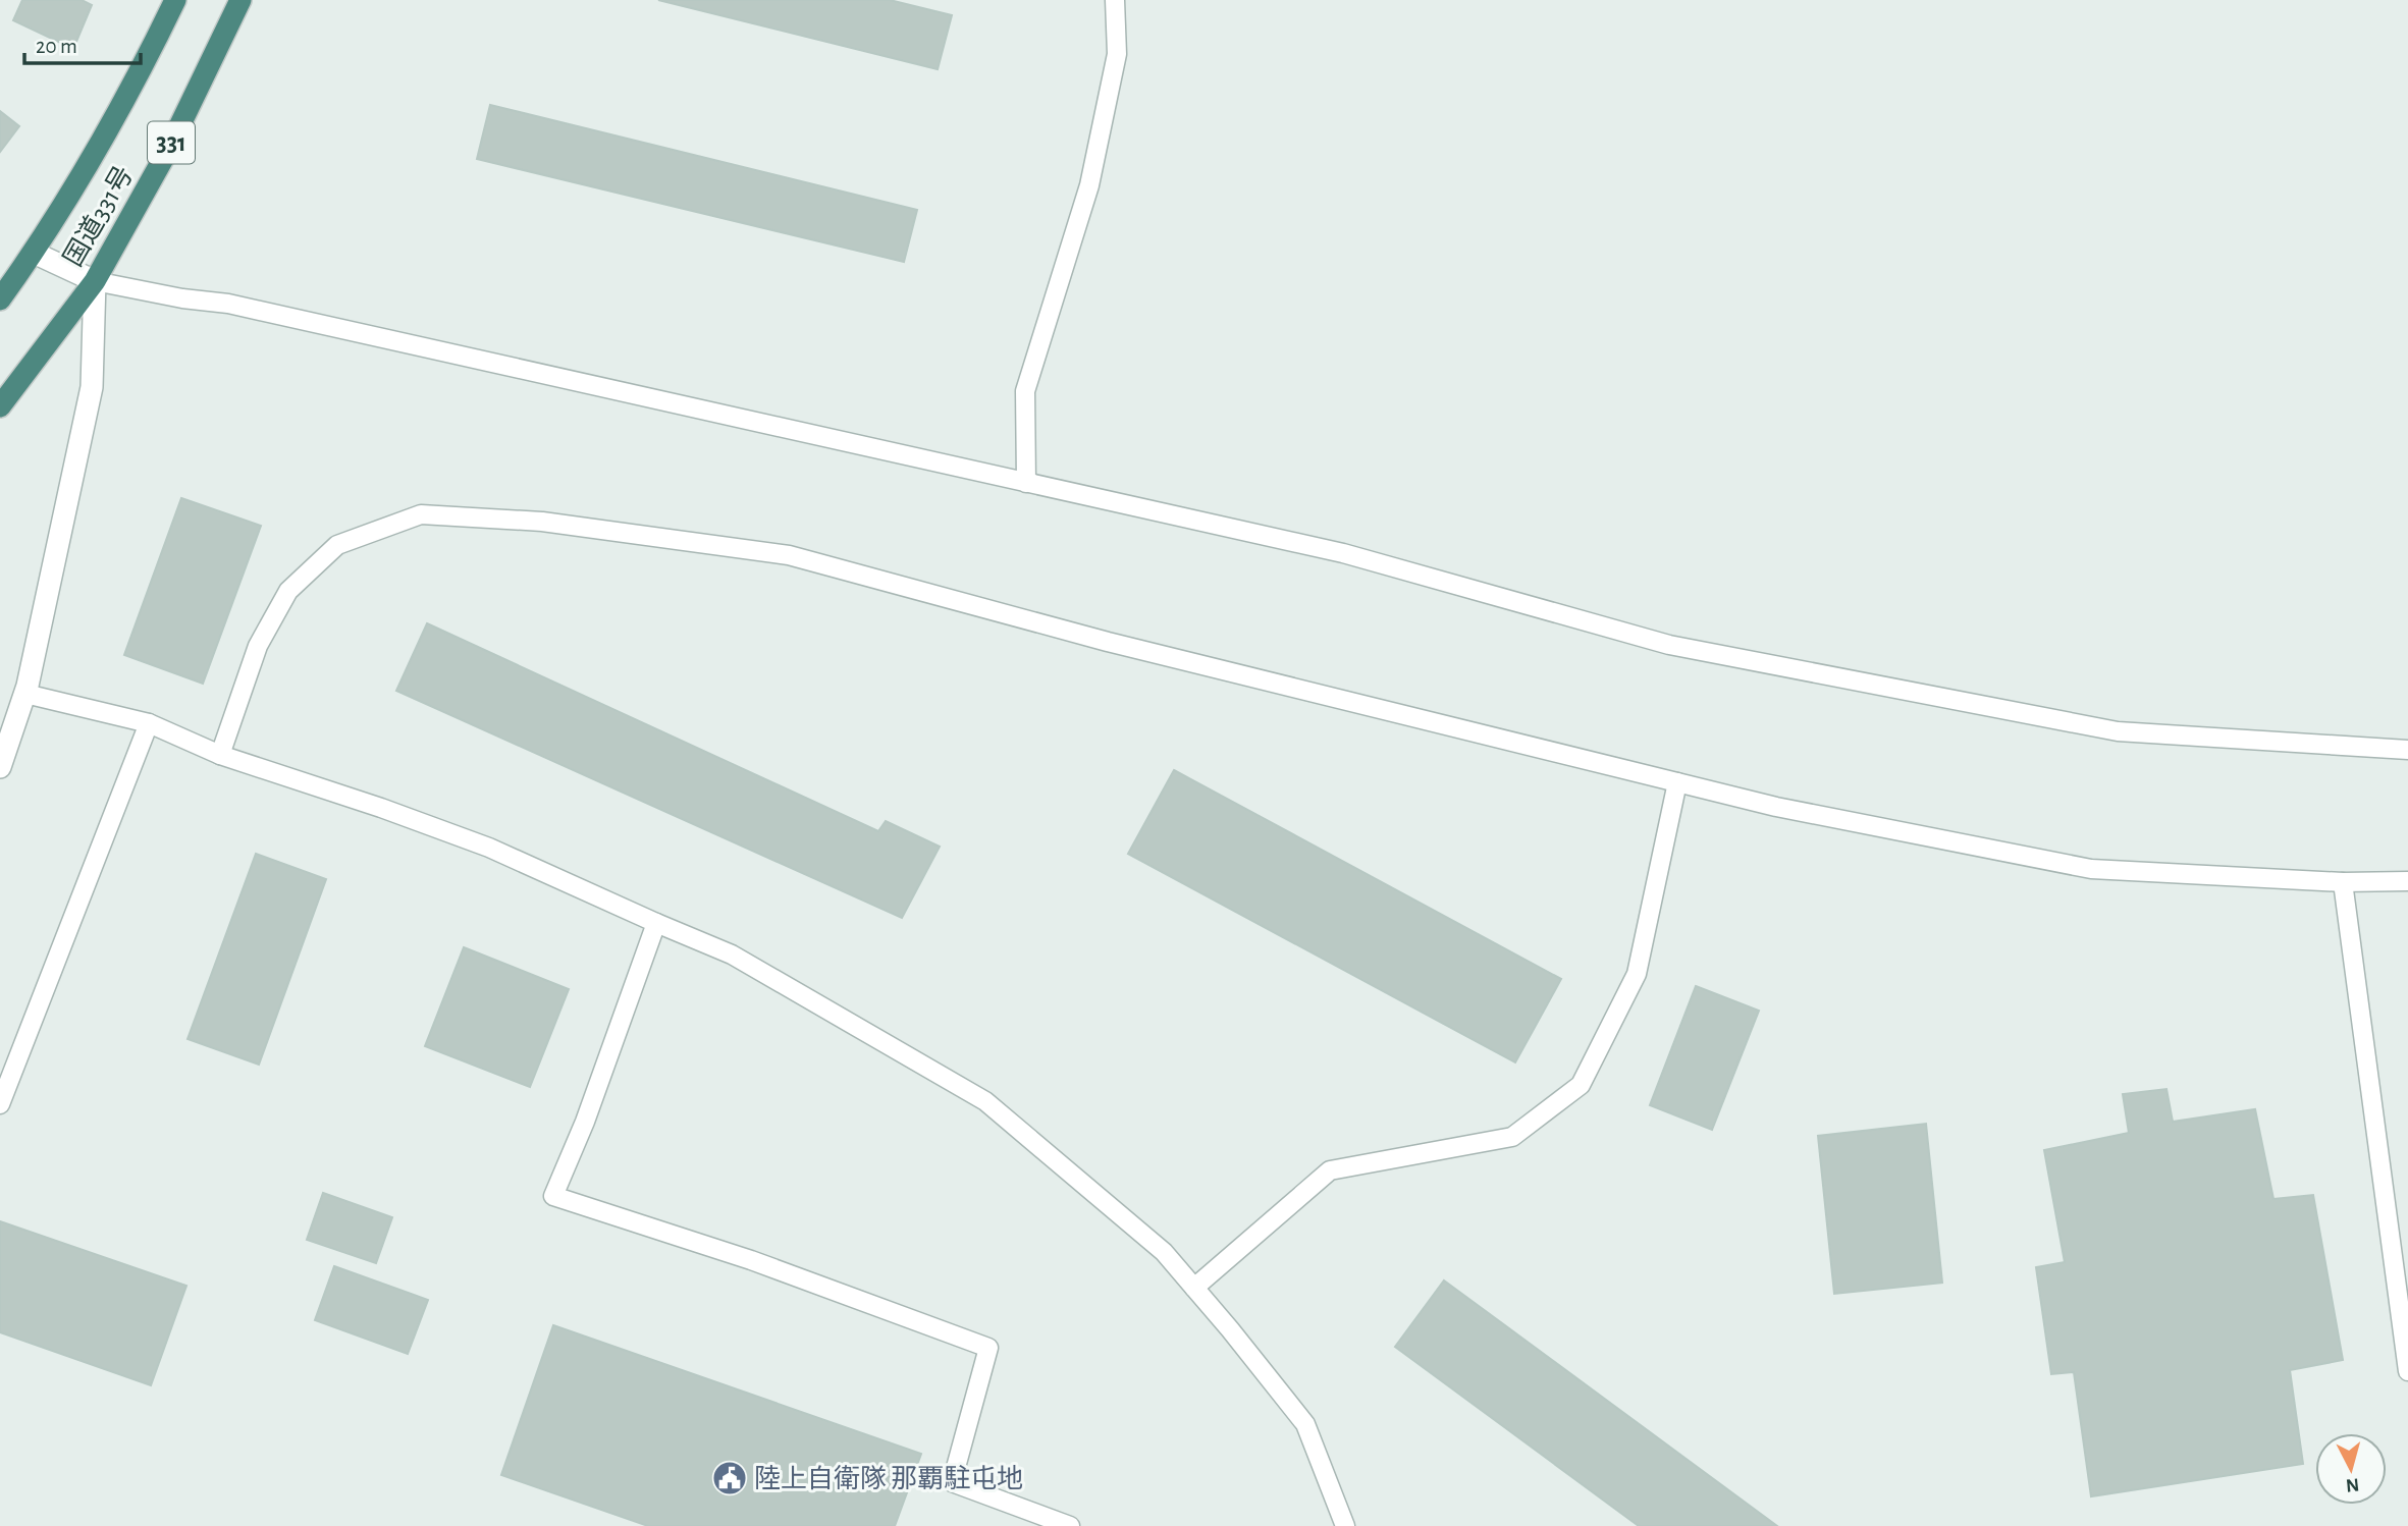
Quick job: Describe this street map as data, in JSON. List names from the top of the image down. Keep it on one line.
{"streets":{"highway":["331","国道331号"]},"places":{"public building":["陸上自衛隊 那覇駐屯地"]},"scale_bar":"20 m","north":"bottom"}
